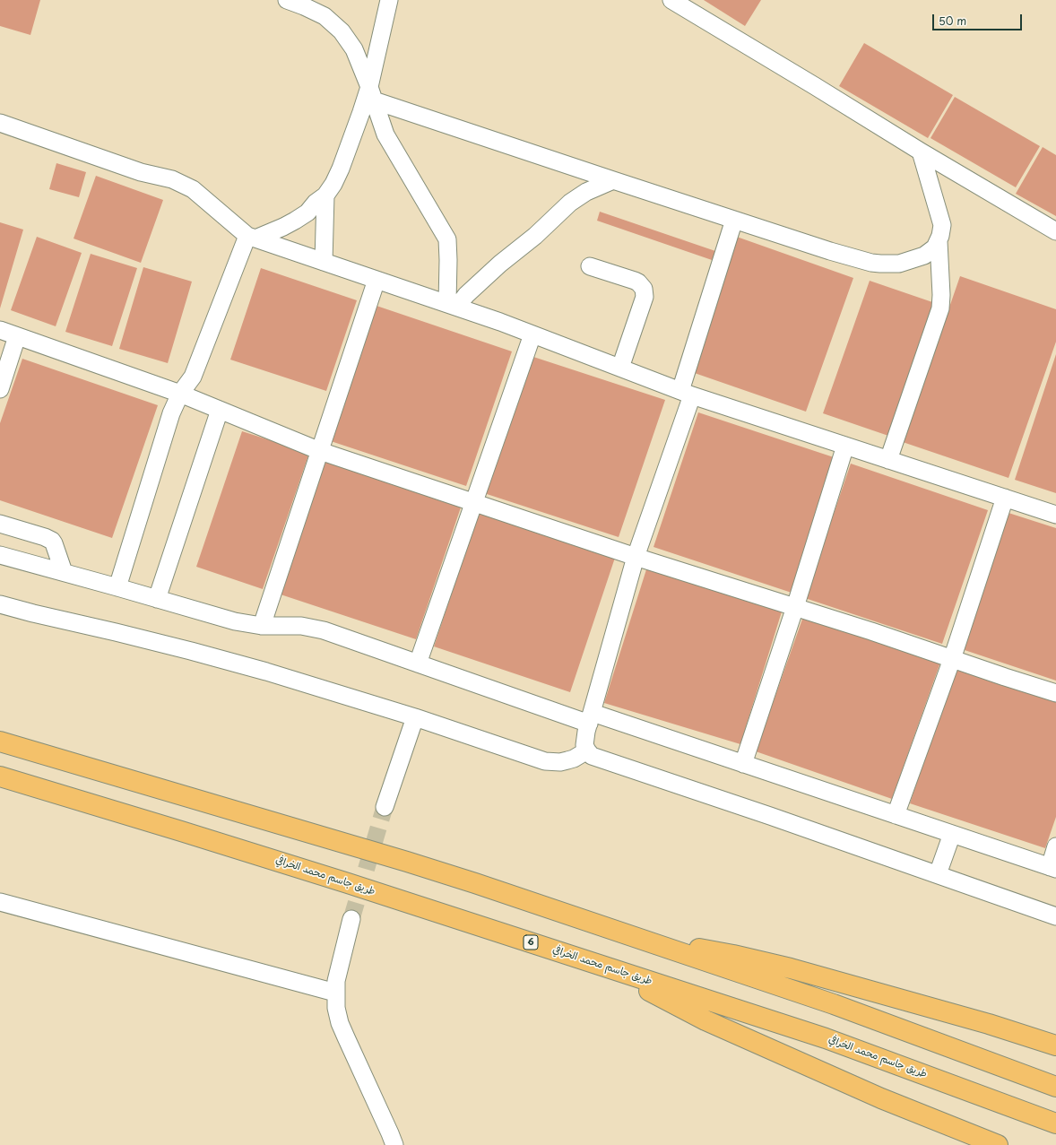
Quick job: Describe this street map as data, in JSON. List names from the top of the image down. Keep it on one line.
{"streets":{"highway":["طريق جاسم محمد الخرافي","6"]},"scale_bar":"50 m"}
